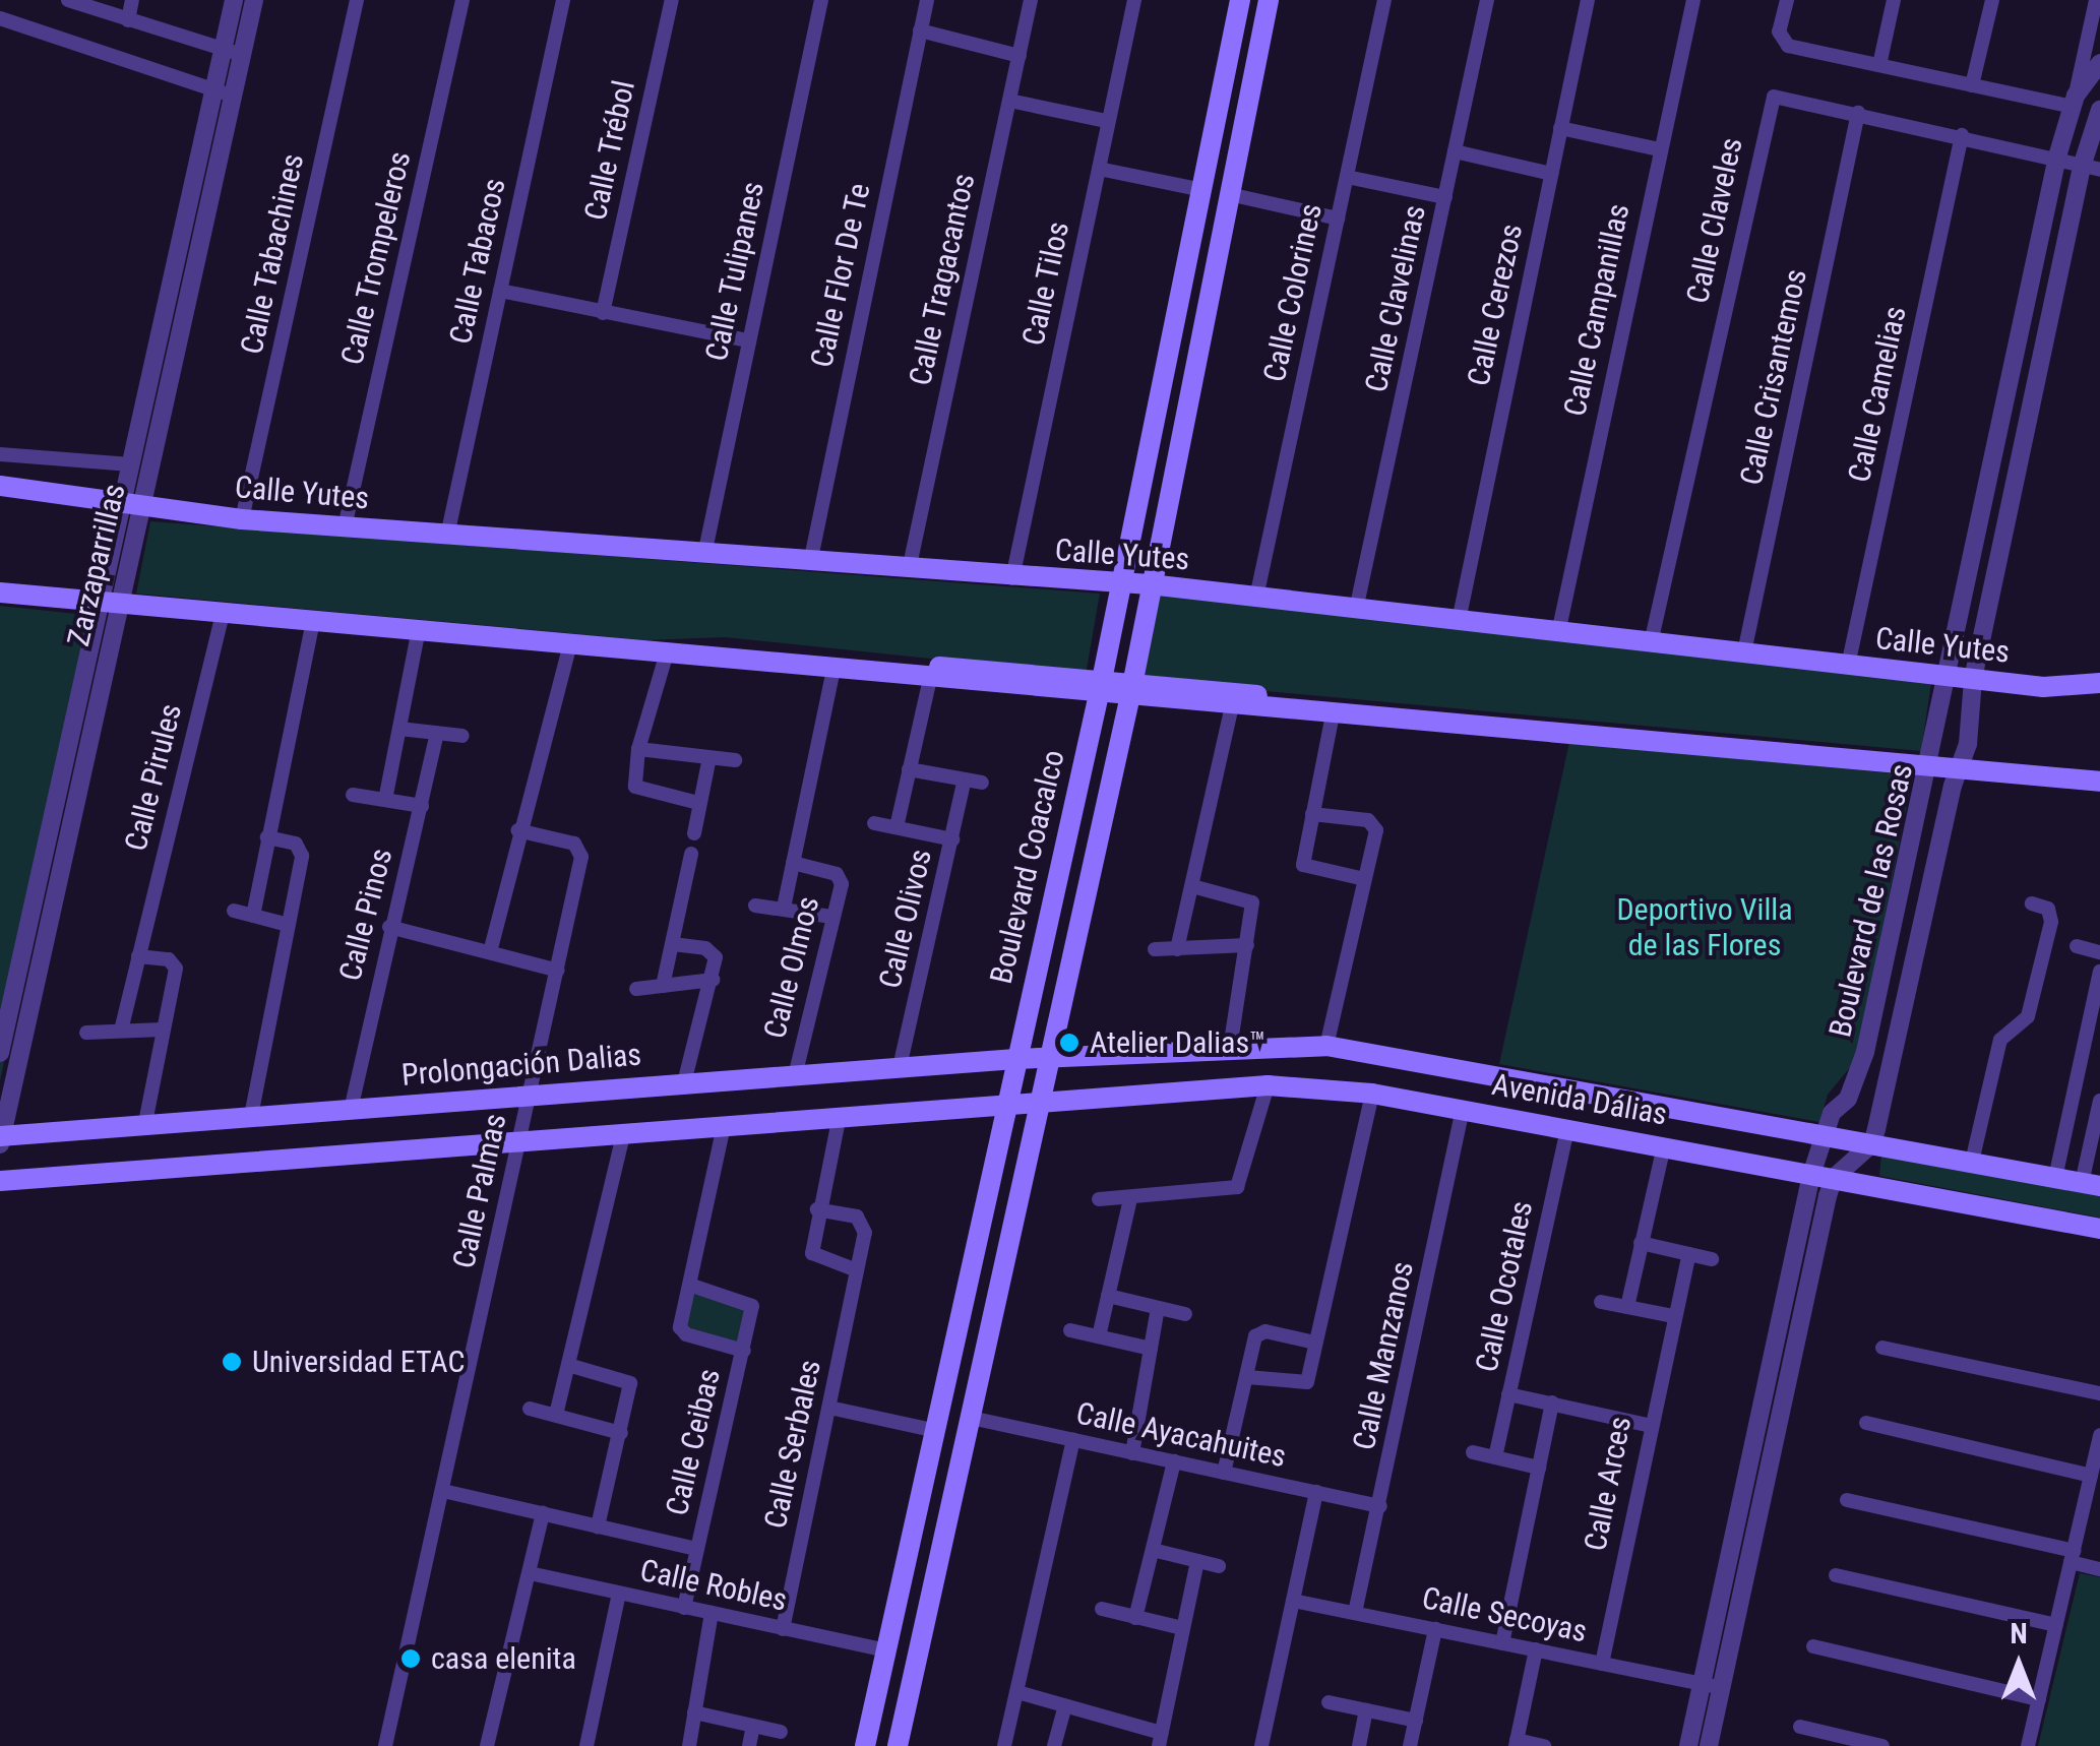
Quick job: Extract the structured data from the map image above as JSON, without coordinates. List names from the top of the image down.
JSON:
{
  "streets": {
    "main road": [
      "Calle Yutes",
      "Boulevard Coacalco",
      "Prolongación Dalias",
      "Avenida Dálias"
    ],
    "street": [
      "Calle Trébol",
      "Calle Claveles",
      "Calle Tabachines",
      "Calle Trompeleros",
      "Calle Tabacos",
      "Calle Tulipanes",
      "Calle Flor De Te",
      "Calle Tragacantos",
      "Calle Tilos",
      "Calle Colorines",
      "Calle Clavelinas",
      "Calle Cerezos",
      "Calle Campanillas",
      "Calle Crisantemos",
      "Calle Camelias",
      "Zarzaparrillas",
      "Calle Pirules",
      "Boulevard de las Rosas",
      "Calle Pinos",
      "Calle Olivos",
      "Calle Olmos",
      "Calle Palmas",
      "Calle Ocotales",
      "Calle Manzanos",
      "Calle Ayacahuites",
      "Calle Ceibas",
      "Calle Serbales",
      "Calle Arces",
      "Calle Robles",
      "Calle Secoyas"
    ]
  },
  "crossings": [
    ["Calle Claveles", "Calle Crisantemos"],
    ["Calle Claveles", "Calle Camelias"],
    ["Calle Claveles", "Calle Yutes"],
    ["Calle Claveles", "Boulevard de las Rosas"],
    ["Calle Tabachines", "Calle Yutes"],
    ["Calle Trompeleros", "Calle Yutes"],
    ["Calle Tabacos", "Calle Yutes"],
    ["Calle Tulipanes", "Calle Yutes"],
    ["Calle Flor De Te", "Calle Yutes"],
    ["Calle Tragacantos", "Calle Yutes"],
    ["Calle Tilos", "Calle Yutes"],
    ["Calle Colorines", "Calle Yutes"],
    ["Calle Clavelinas", "Calle Yutes"],
    ["Calle Cerezos", "Calle Yutes"],
    ["Calle Campanillas", "Calle Yutes"],
    ["Calle Crisantemos", "Calle Yutes"],
    ["Calle Camelias", "Calle Yutes"],
    ["Calle Yutes", "Zarzaparrillas"],
    ["Calle Yutes", "Boulevard Coacalco"],
    ["Calle Yutes", "Boulevard de las Rosas"],
    ["Zarzaparrillas", "Prolongación Dalias"],
    ["Boulevard Coacalco", "Prolongación Dalias"],
    ["Boulevard Coacalco", "Avenida Dálias"],
    ["Boulevard Coacalco", "Calle Ayacahuites"],
    ["Boulevard Coacalco", "Calle Robles"],
    ["Boulevard de las Rosas", "Avenida Dálias"],
    ["Boulevard de las Rosas", "Calle Secoyas"],
    ["Calle Pinos", "Prolongación Dalias"],
    ["Calle Olivos", "Prolongación Dalias"],
    ["Calle Olmos", "Prolongación Dalias"],
    ["Prolongación Dalias", "Avenida Dálias"],
    ["Prolongación Dalias", "Calle Palmas"],
    ["Avenida Dálias", "Calle Ocotales"],
    ["Avenida Dálias", "Calle Manzanos"],
    ["Calle Manzanos", "Calle Ayacahuites"],
    ["Calle Manzanos", "Calle Secoyas"],
    ["Calle Ceibas", "Calle Robles"],
    ["Calle Serbales", "Calle Robles"],
    ["Calle Arces", "Calle Secoyas"]
  ],
  "parks": ["Deportivo Villa de las Flores"],
  "places": ["Atelier Dalias™", "Universidad ETAC", "casa elenita"],
  "north": "top"
}
